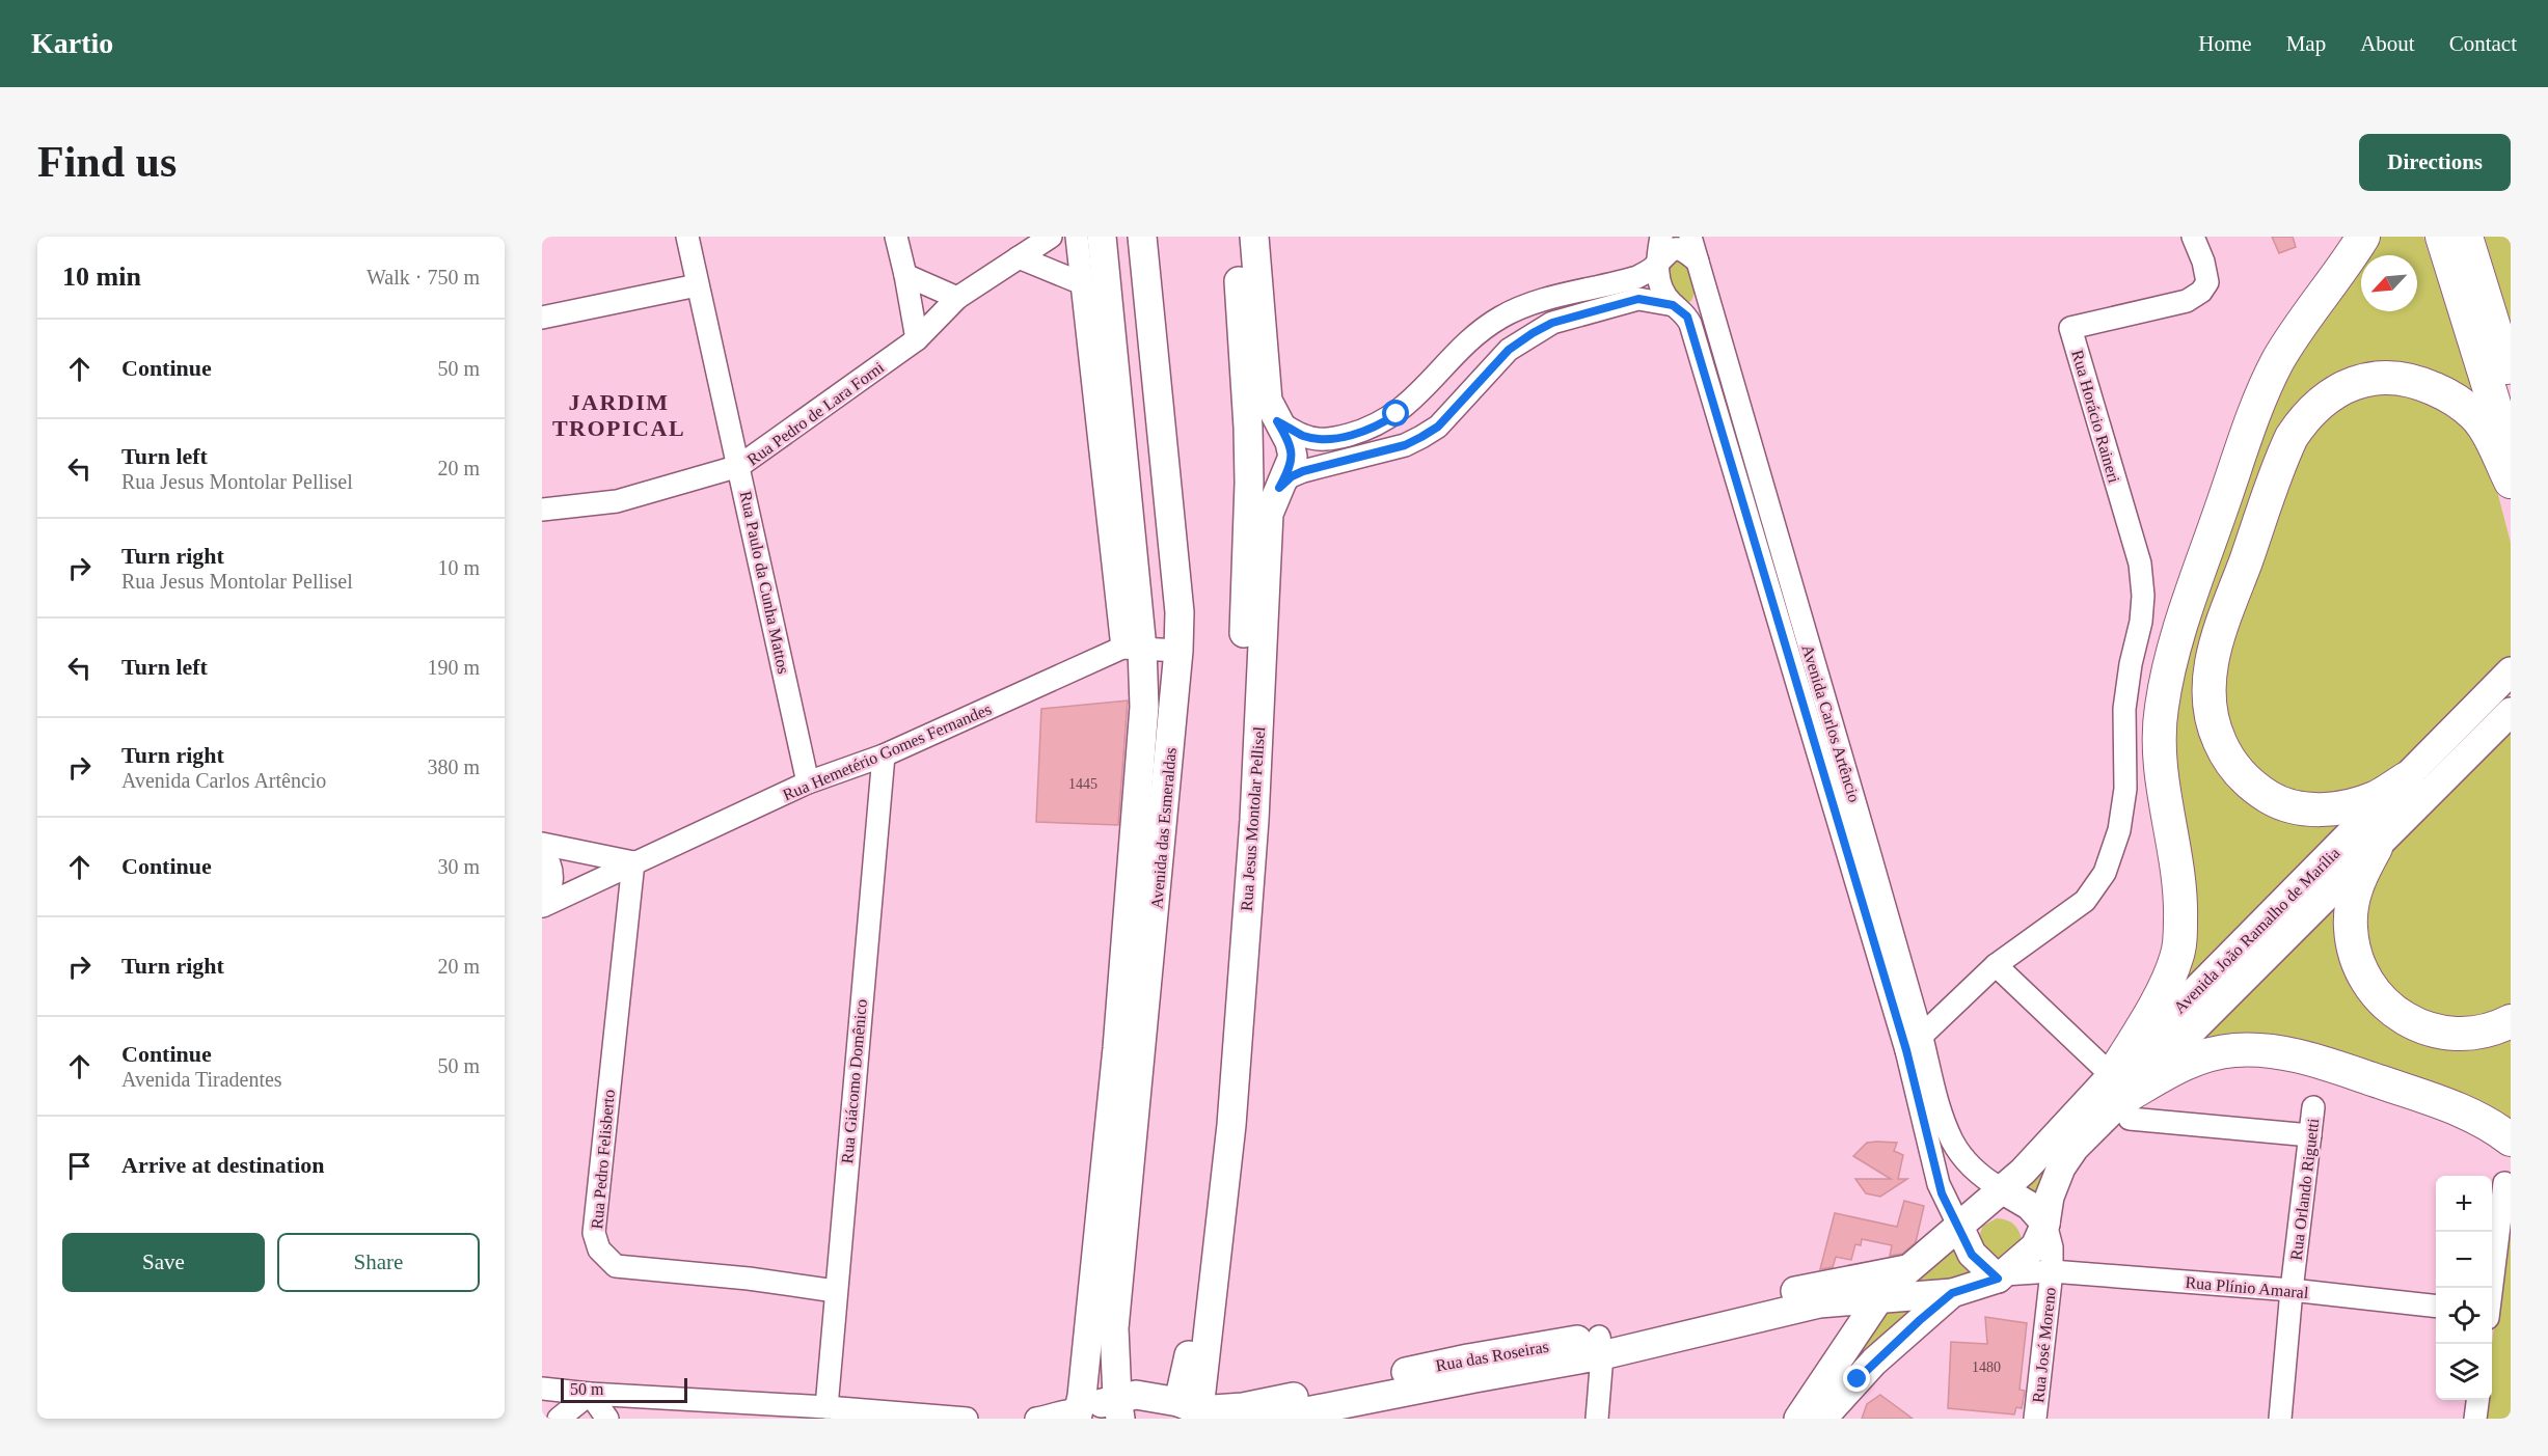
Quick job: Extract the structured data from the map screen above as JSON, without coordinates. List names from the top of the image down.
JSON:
{
  "streets": {
    "main road": [
      "Rua Jesus Montolar Pellisel",
      "Avenida das Esmeraldas",
      "Avenida João Ramalho de Marília",
      "Rua das Roseiras"
    ],
    "street": [
      "Rua Pedro de Lara Forni",
      "Rua Horácio Raineri",
      "Rua Paulo da Cunha Mattos",
      "Avenida Carlos Artêncio",
      "Rua Hemetério Gomes Fernandes",
      "Rua Giácomo Domênico",
      "Rua Pedro Felisberto",
      "Rua Orlando Riguetti",
      "Rua Plínio Amaral",
      "Rua José Moreno"
    ]
  },
  "crossings": [
    ["Rua Pedro de Lara Forni", "Rua Paulo da Cunha Mattos"],
    ["Rua Paulo da Cunha Mattos", "Rua Hemetério Gomes Fernandes"],
    ["Avenida Carlos Artêncio", "Avenida João Ramalho de Marília"],
    ["Avenida Carlos Artêncio", "Rua Plínio Amaral"],
    ["Avenida Carlos Artêncio", "Rua José Moreno"],
    ["Rua Hemetério Gomes Fernandes", "Avenida das Esmeraldas"],
    ["Rua Hemetério Gomes Fernandes", "Rua Giácomo Domênico"],
    ["Rua Hemetério Gomes Fernandes", "Rua Pedro Felisberto"],
    ["Rua Jesus Montolar Pellisel", "Rua das Roseiras"],
    ["Avenida das Esmeraldas", "Rua das Roseiras"],
    ["Avenida João Ramalho de Marília", "Rua Plínio Amaral"],
    ["Avenida João Ramalho de Marília", "Rua José Moreno"],
    ["Rua Giácomo Domênico", "Rua Pedro Felisberto"],
    ["Rua Orlando Riguetti", "Rua Plínio Amaral"],
    ["Rua Plínio Amaral", "Rua José Moreno"]
  ],
  "districts": ["JARDIM TROPICAL"],
  "house_numbers": ["1445", "1480"],
  "scale_bar": "50 m",
  "north": "bottom left",
  "page": {
    "header": "Kartio",
    "nav": [
      "Home",
      "Map",
      "About",
      "Contact"
    ],
    "buttons": [
      "Directions",
      ["Save", "Share"]
    ],
    "title": "Find us",
    "heading": ["10 min", "Walk · 750 m"],
    "list": [
      ["Continue", "50 m"],
      ["Turn left", "Rua Jesus Montolar Pellisel", "20 m"],
      ["Turn right", "Rua Jesus Montolar Pellisel", "10 m"],
      ["Turn left", "190 m"],
      ["Turn right", "Avenida Carlos Artêncio", "380 m"],
      ["Continue", "30 m"],
      ["Turn right", "20 m"],
      ["Continue", "Avenida Tiradentes", "50 m"],
      "Arrive at destination"
    ],
    "map_buttons": ["+", "−"],
    "scale": "50 m"
  }
}
